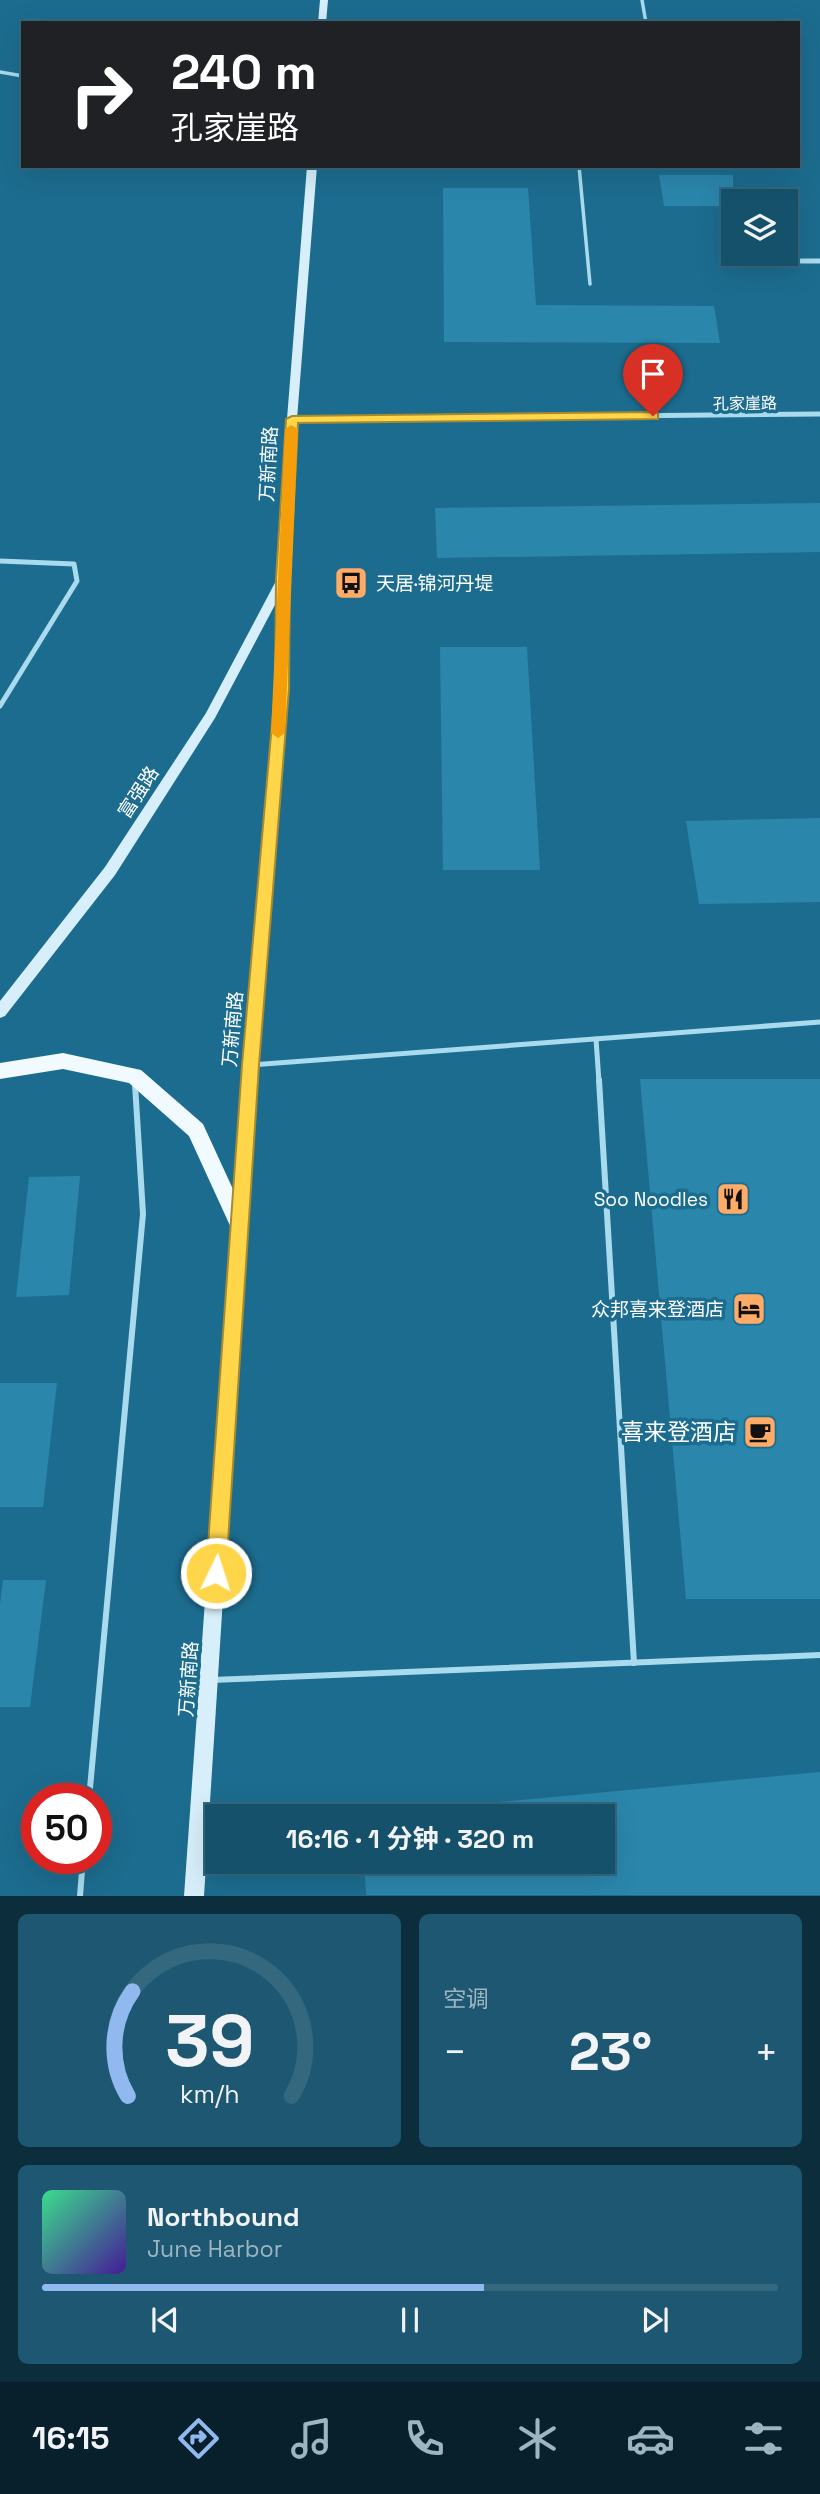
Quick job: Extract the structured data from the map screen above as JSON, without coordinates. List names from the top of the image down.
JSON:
{
  "streets": {
    "main road": ["万新南路", "富强路"],
    "street": ["孔家崖路"]
  },
  "crossings": [
    ["孔家崖路", "万新南路"],
    ["万新南路", "富强路"]
  ],
  "places": {
    "bus stop": ["天居·锦河丹堤"],
    "restaurant": ["Soo Noodles"],
    "hotel": ["众邦喜来登酒店"],
    "cafe": ["喜来登酒店"]
  },
  "page": {
    "turn": ["240 m", "孔家崖路"],
    "limit": "50",
    "trip": "16:16 · 1 分钟 · 320 m",
    "tile": "空调",
    "heat": ["−", "23°", "+"],
    "song": ["Northbound", "June Harbor"],
    "tabs": "16:15",
    "gauge": ["39", "km/h"]
  }
}
